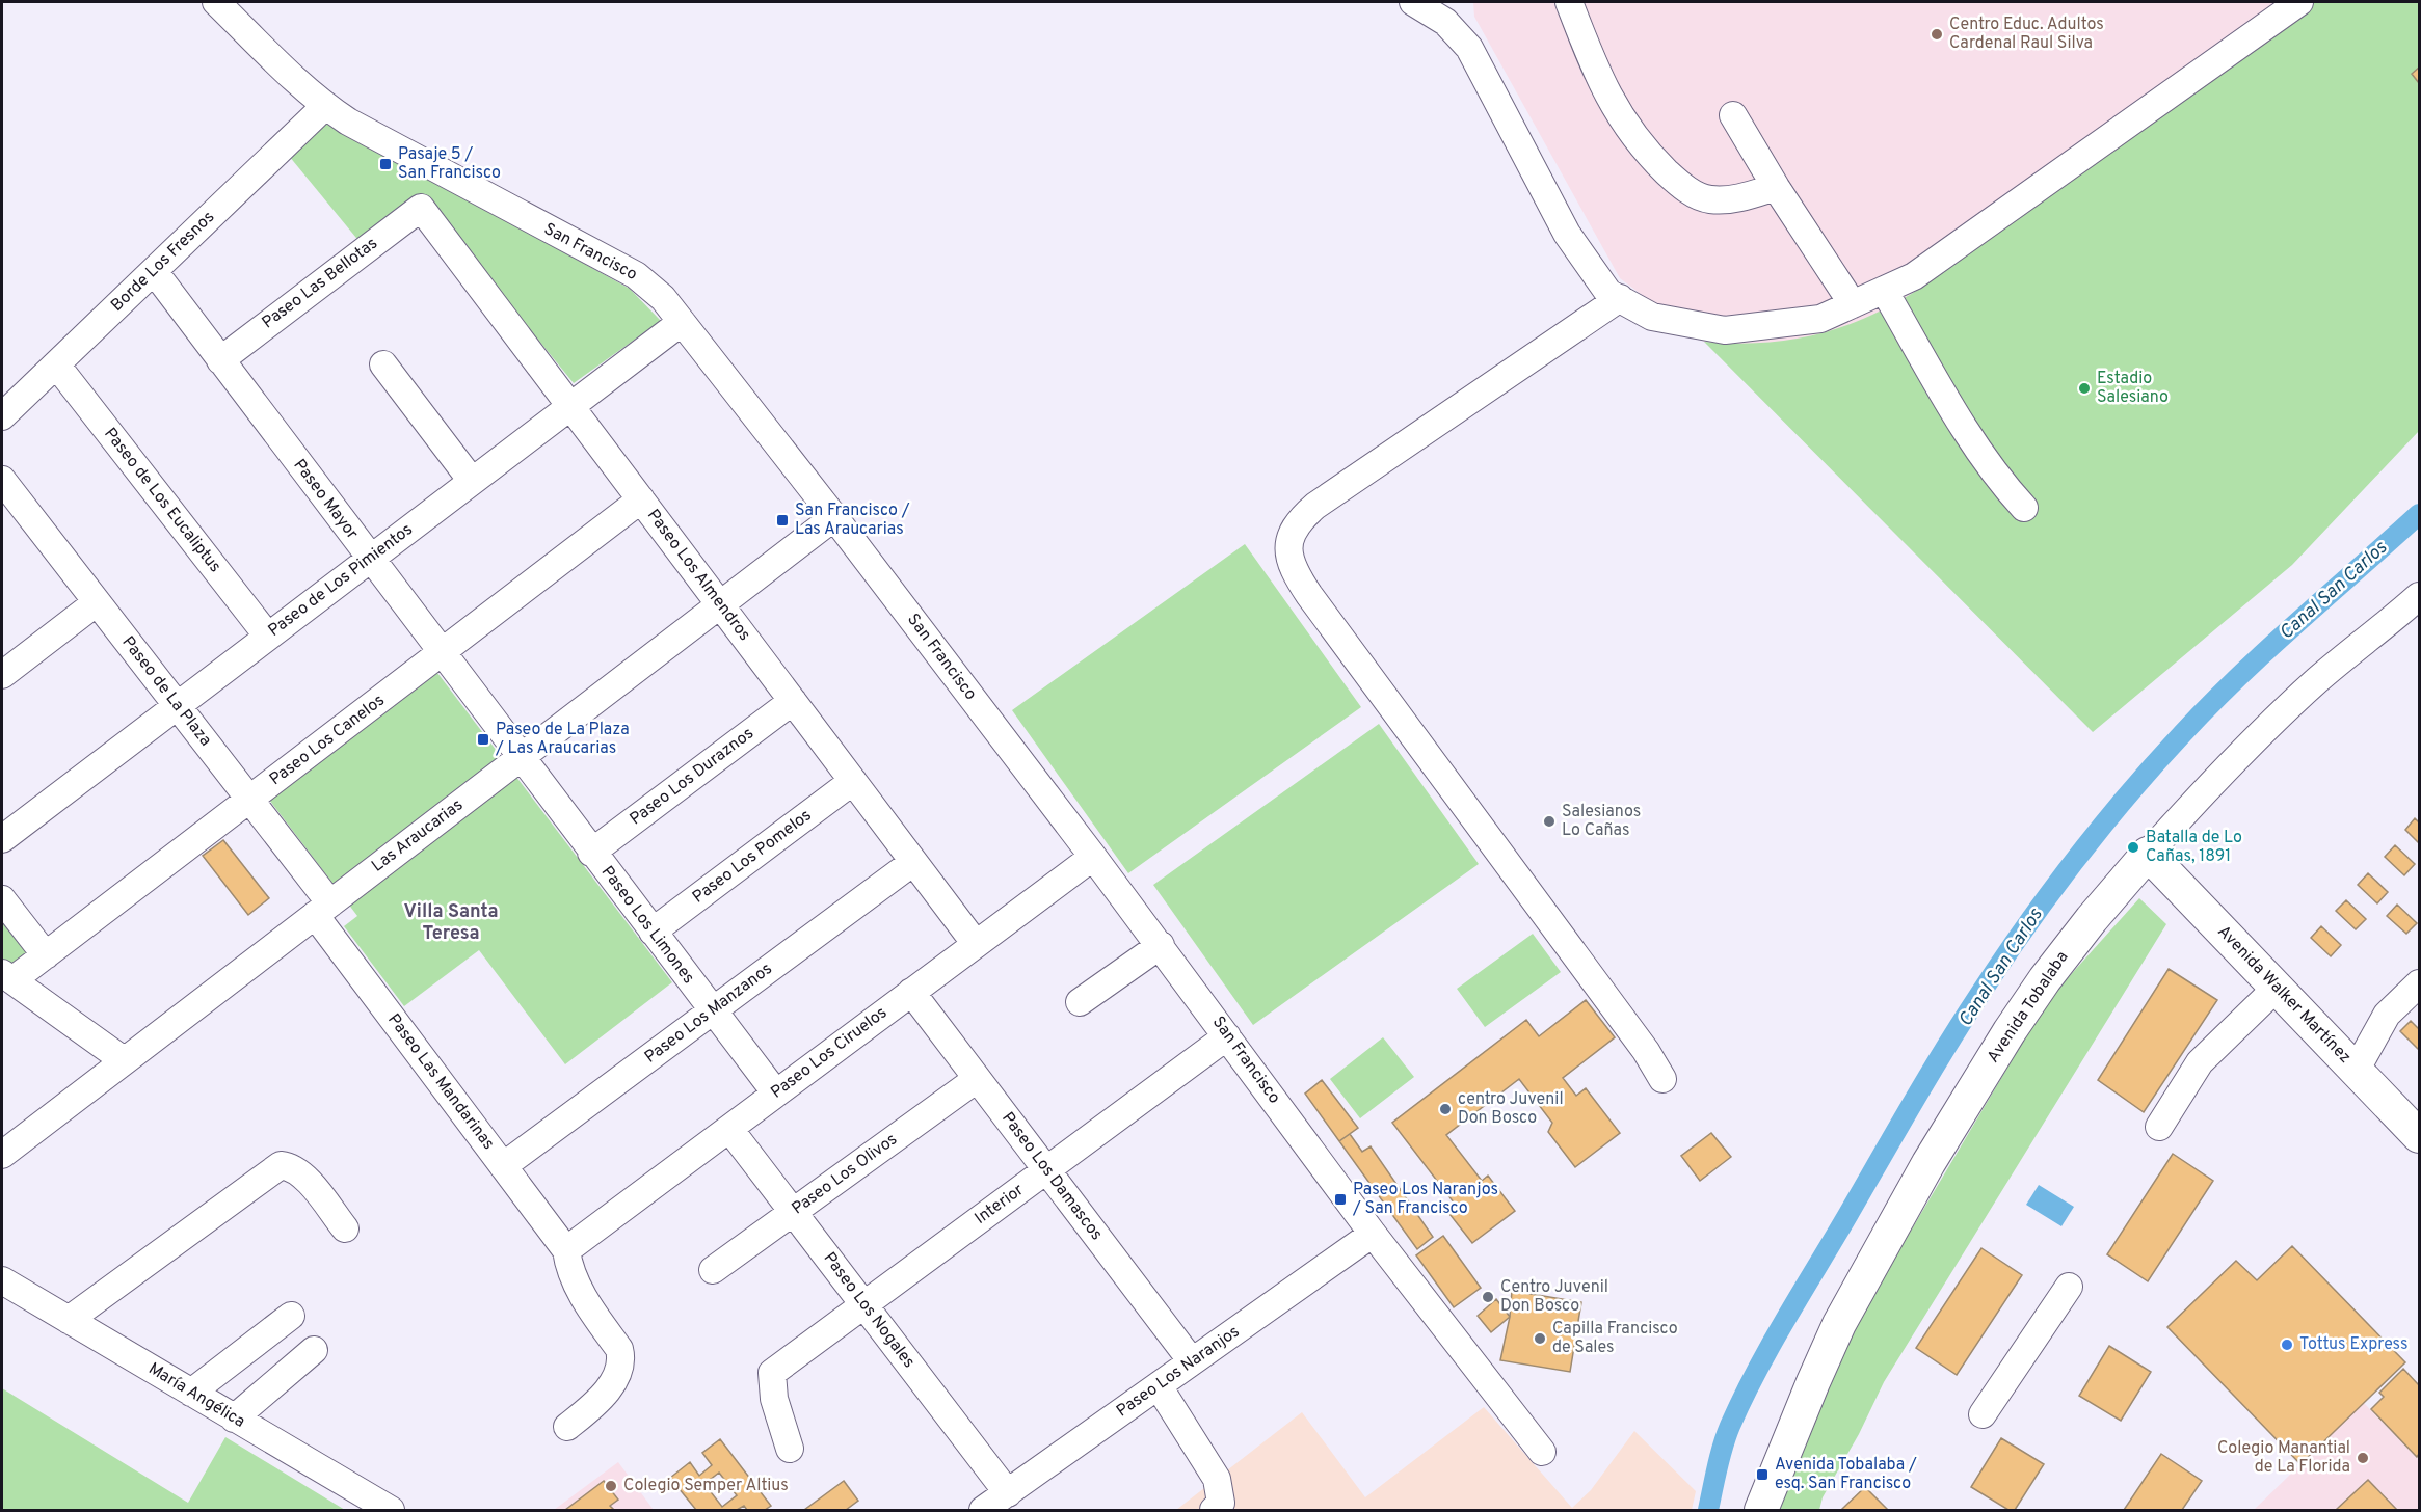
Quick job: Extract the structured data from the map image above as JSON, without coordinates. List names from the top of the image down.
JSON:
{
  "streets": {
    "main road": ["Avenida Walker Martínez", "Avenida Tobalaba"],
    "street": [
      "San Francisco",
      "Borde Los Fresnos",
      "Paseo Las Bellotas",
      "Paseo Mayor",
      "Paseo de Los Eucaliptus",
      "Paseo Los Almendros",
      "Paseo de Los Pimientos",
      "Paseo de La Plaza",
      "Paseo Los Canelos",
      "Paseo Los Duraznos",
      "Las Araucarias",
      "Paseo Los Pomelos",
      "Paseo Los Limones",
      "Paseo Los Manzanos",
      "Paseo Los Ciruelos",
      "Paseo Las Mandarinas",
      "Paseo Los Olivos",
      "Paseo Los Damascos",
      "Interior",
      "Paseo Los Nogales",
      "Paseo Los Naranjos",
      "María Angélica"
    ]
  },
  "crossings": [
    ["San Francisco", "Borde Los Fresnos"],
    ["San Francisco", "Paseo de Los Pimientos"],
    ["San Francisco", "Las Araucarias"],
    ["San Francisco", "Paseo Los Ciruelos"],
    ["San Francisco", "Interior"],
    ["San Francisco", "Paseo Los Naranjos"],
    ["Borde Los Fresnos", "Paseo Mayor"],
    ["Borde Los Fresnos", "Paseo de Los Eucaliptus"],
    ["Paseo Las Bellotas", "Paseo Mayor"],
    ["Paseo Las Bellotas", "Paseo Los Almendros"],
    ["Paseo Mayor", "Paseo de Los Pimientos"],
    ["Paseo Mayor", "Paseo Los Canelos"],
    ["Paseo Mayor", "Las Araucarias"],
    ["Paseo Mayor", "Paseo Los Limones"],
    ["Paseo de Los Eucaliptus", "Paseo de Los Pimientos"],
    ["Paseo Los Almendros", "Paseo de Los Pimientos"],
    ["Paseo Los Almendros", "Paseo Los Canelos"],
    ["Paseo Los Almendros", "Paseo Los Duraznos"],
    ["Paseo Los Almendros", "Las Araucarias"],
    ["Paseo Los Almendros", "Paseo Los Pomelos"],
    ["Paseo Los Almendros", "Paseo Los Manzanos"],
    ["Paseo Los Almendros", "Paseo Los Ciruelos"],
    ["Paseo de Los Pimientos", "Paseo de La Plaza"],
    ["Paseo de La Plaza", "Paseo Los Canelos"],
    ["Paseo de La Plaza", "Las Araucarias"],
    ["Paseo de La Plaza", "Paseo Las Mandarinas"],
    ["Paseo Los Duraznos", "Paseo Los Limones"],
    ["Las Araucarias", "Paseo Los Limones"],
    ["Las Araucarias", "Paseo Las Mandarinas"],
    ["Paseo Los Pomelos", "Paseo Los Limones"],
    ["Paseo Los Limones", "Paseo Los Manzanos"],
    ["Paseo Los Limones", "Paseo Los Ciruelos"],
    ["Avenida Walker Martínez", "Avenida Tobalaba"],
    ["Paseo Los Manzanos", "Paseo Las Mandarinas"],
    ["Paseo Los Ciruelos", "Paseo Las Mandarinas"],
    ["Paseo Los Ciruelos", "Paseo Los Damascos"],
    ["Paseo Los Ciruelos", "Paseo Los Nogales"],
    ["Paseo Los Olivos", "Paseo Los Damascos"],
    ["Paseo Los Olivos", "Paseo Los Nogales"],
    ["Paseo Los Damascos", "Interior"],
    ["Paseo Los Damascos", "Paseo Los Naranjos"],
    ["Interior", "Paseo Los Nogales"],
    ["Paseo Los Nogales", "Paseo Los Naranjos"]
  ],
  "districts": ["Villa Santa Teresa"],
  "water": ["Canal San Carlos"],
  "places": {
    "other": [
      "Centro Educ. Adultos Cardenal Raul Silva",
      "Estadio Salesiano",
      "Salesianos Lo Cañas",
      "Batalla de Lo Cañas, 1891",
      "centro Juvenil Don Bosco",
      "Centro Juvenil Don Bosco",
      "Capilla Francisco de Sales",
      "Tottus Express",
      "Colegio Manantial de La Florida",
      "Colegio Semper Altius"
    ],
    "transit": [
      "Pasaje 5 / San Francisco",
      "San Francisco / Las Araucarias",
      "Paseo de La Plaza / Las Araucarias",
      "Paseo Los Naranjos / San Francisco",
      "Avenida Tobalaba / esq. San Francisco"
    ]
  }
}
